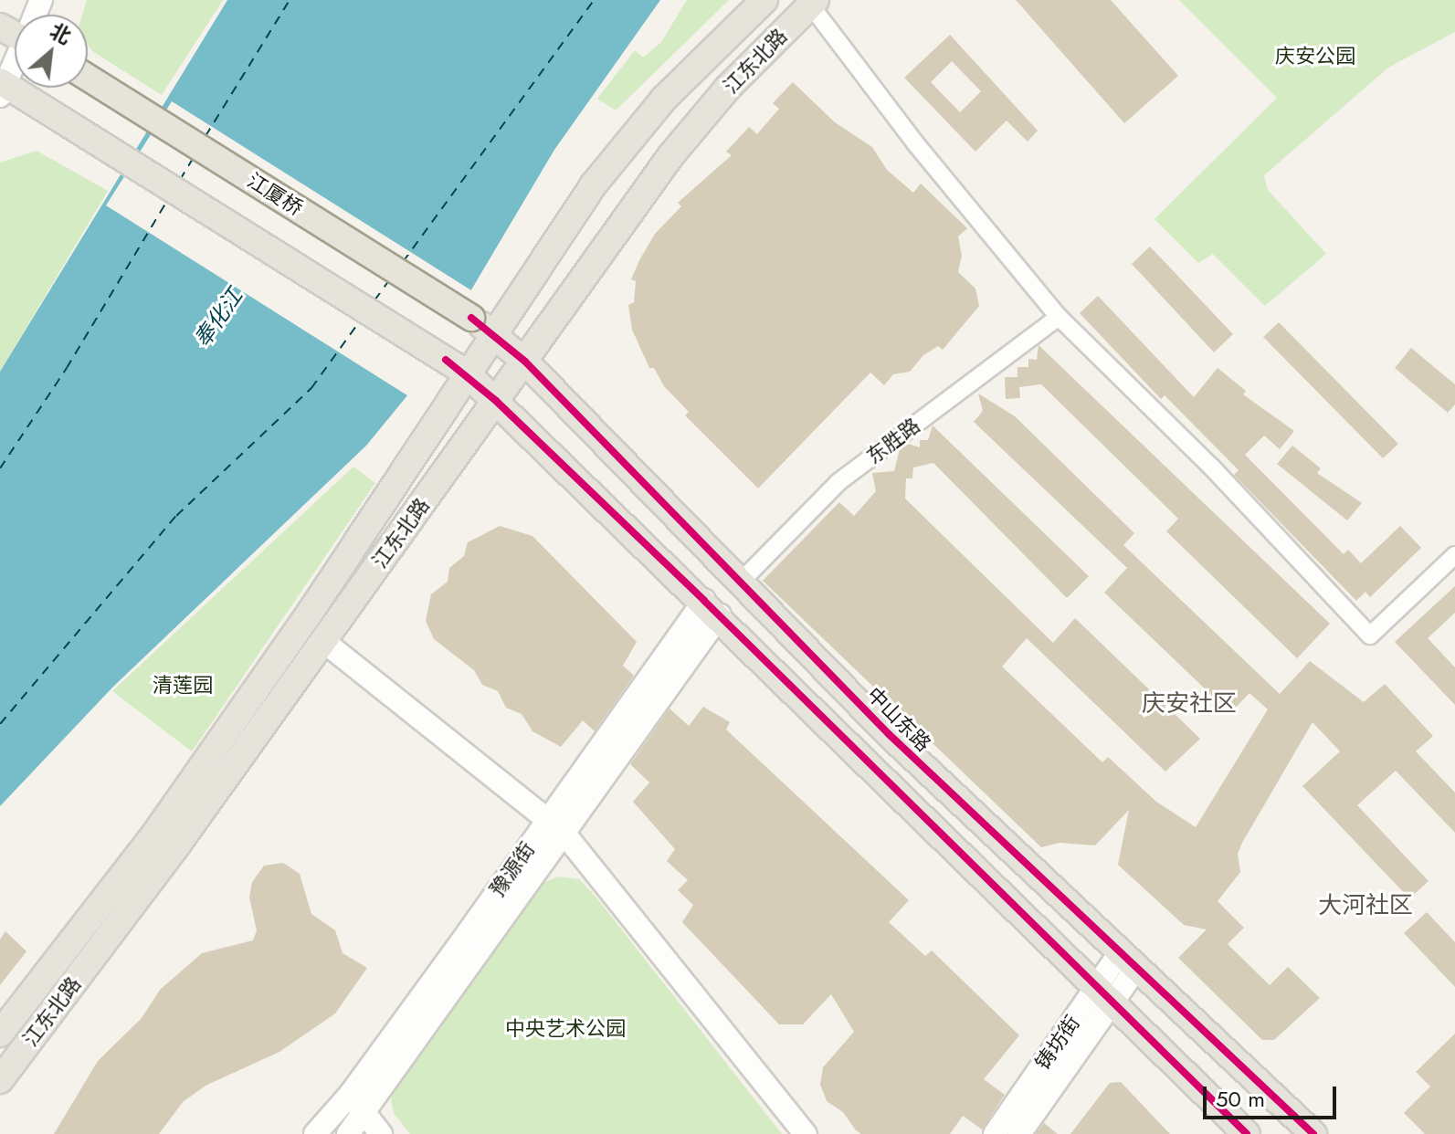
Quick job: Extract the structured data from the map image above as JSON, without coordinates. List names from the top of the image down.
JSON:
{
  "streets": {
    "main road": ["江东北路", "江厦桥", "中山东路"],
    "street": ["东胜路", "豫源街", "铸坊街"]
  },
  "crossings": [
    ["江东北路", "中山东路"],
    ["江厦桥", "中山东路"],
    ["东胜路", "中山东路"],
    ["中山东路", "铸坊街"]
  ],
  "districts": ["庆安社区", "大河社区"],
  "water": ["奉化江"],
  "parks": ["庆安公园", "清莲园", "中央艺术公园"],
  "scale_bar": "50 m",
  "north": "top right"
}
